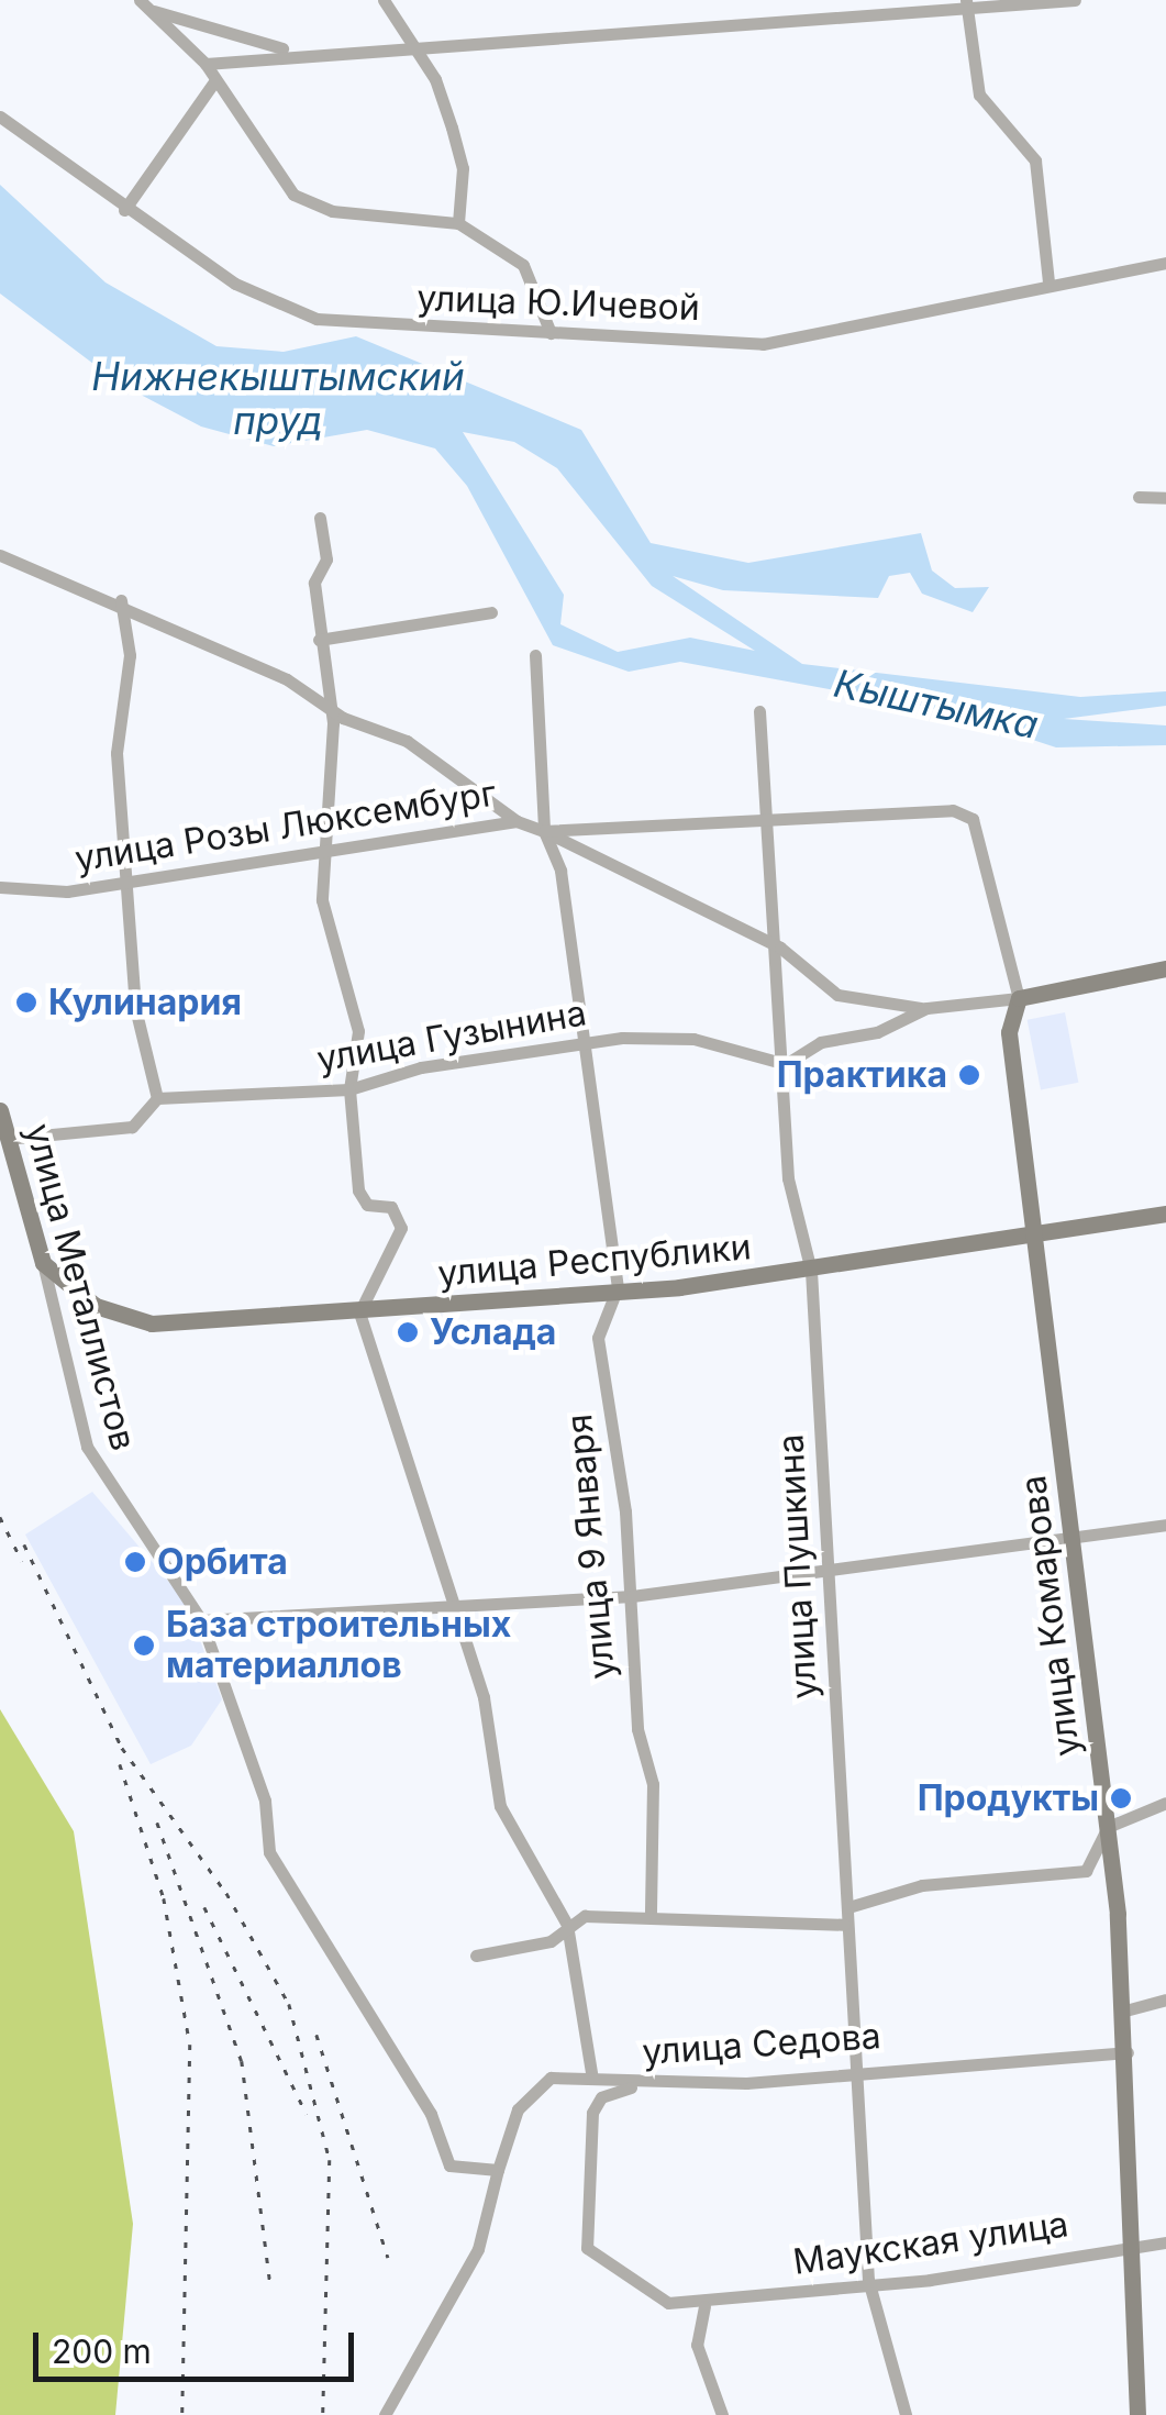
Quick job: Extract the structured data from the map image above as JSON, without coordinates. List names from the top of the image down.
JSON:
{
  "streets": {
    "street": [
      "улица Ю.Ичевой",
      "улица Розы Люксембург",
      "улица Гузынина",
      "улица Республики",
      "улица Металлистов",
      "улица 9 Января",
      "улица Пушкина",
      "улица Комарова",
      "улица Седова",
      "Маукская улица"
    ]
  },
  "crossings": [
    ["улица Розы Люксембург", "улица 9 Января"],
    ["улица Розы Люксембург", "улица Пушкина"],
    ["улица Розы Люксембург", "улица Комарова"],
    ["улица Гузынина", "улица 9 Января"],
    ["улица Гузынина", "улица Пушкина"],
    ["улица Республики", "улица Металлистов"],
    ["улица Республики", "улица 9 Января"],
    ["улица Республики", "улица Пушкина"],
    ["улица Республики", "улица Комарова"],
    ["улица Металлистов", "улица Седова"],
    ["улица Пушкина", "улица Седова"],
    ["улица Пушкина", "Маукская улица"],
    ["улица Комарова", "улица Седова"],
    ["улица Комарова", "Маукская улица"]
  ],
  "water": ["Нижнекыштымский пруд", "Кыштымка"],
  "places": [
    "Кулинария",
    "Практика",
    "Услада",
    "Орбита",
    "База cтроительных материаллов",
    "Продукты"
  ],
  "scale_bar": "200 m"
}
